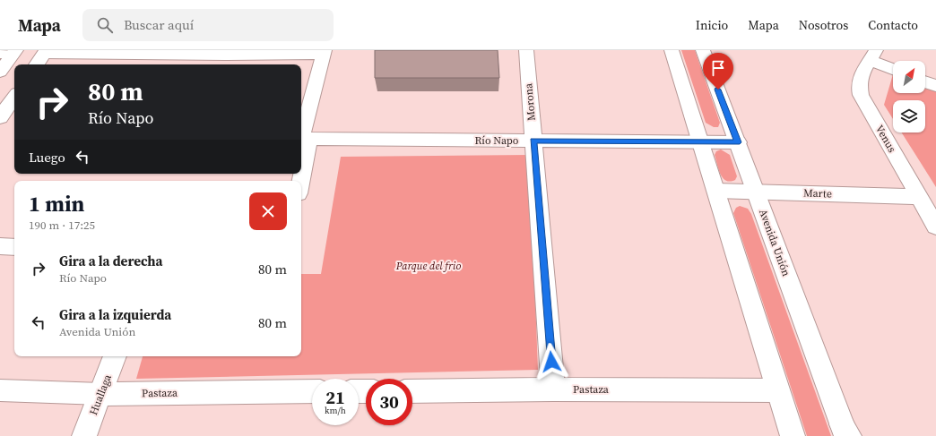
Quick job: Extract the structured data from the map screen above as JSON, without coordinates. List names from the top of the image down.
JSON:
{
  "streets": {
    "street": [
      "Morona",
      "Venus",
      "Río Napo",
      "Marte",
      "Avenida Unión",
      "Pastaza",
      "Huallaga"
    ]
  },
  "crossings": [
    ["Morona", "Río Napo"],
    ["Morona", "Pastaza"],
    ["Venus", "Marte"],
    ["Río Napo", "Avenida Unión"],
    ["Marte", "Avenida Unión"],
    ["Pastaza", "Huallaga"]
  ],
  "parks": ["Parque del frio"],
  "north": "top right",
  "page": {
    "header": "Mapa",
    "search": "Buscar aquí",
    "nav": [
      "Inicio",
      "Mapa",
      "Nosotros",
      "Contacto"
    ],
    "turn": ["80 m", "Río Napo"],
    "then": "Luego",
    "heading": ["1 min", "190 m · 17:25"],
    "list": [
      {
        "name": "Gira a la derecha",
        "note": "Río Napo",
        "value": "80 m"
      },
      {
        "name": "Gira a la izquierda",
        "note": "Avenida Unión",
        "value": "80 m"
      }
    ],
    "speed": "21 km/h",
    "limit": "30"
  }
}
